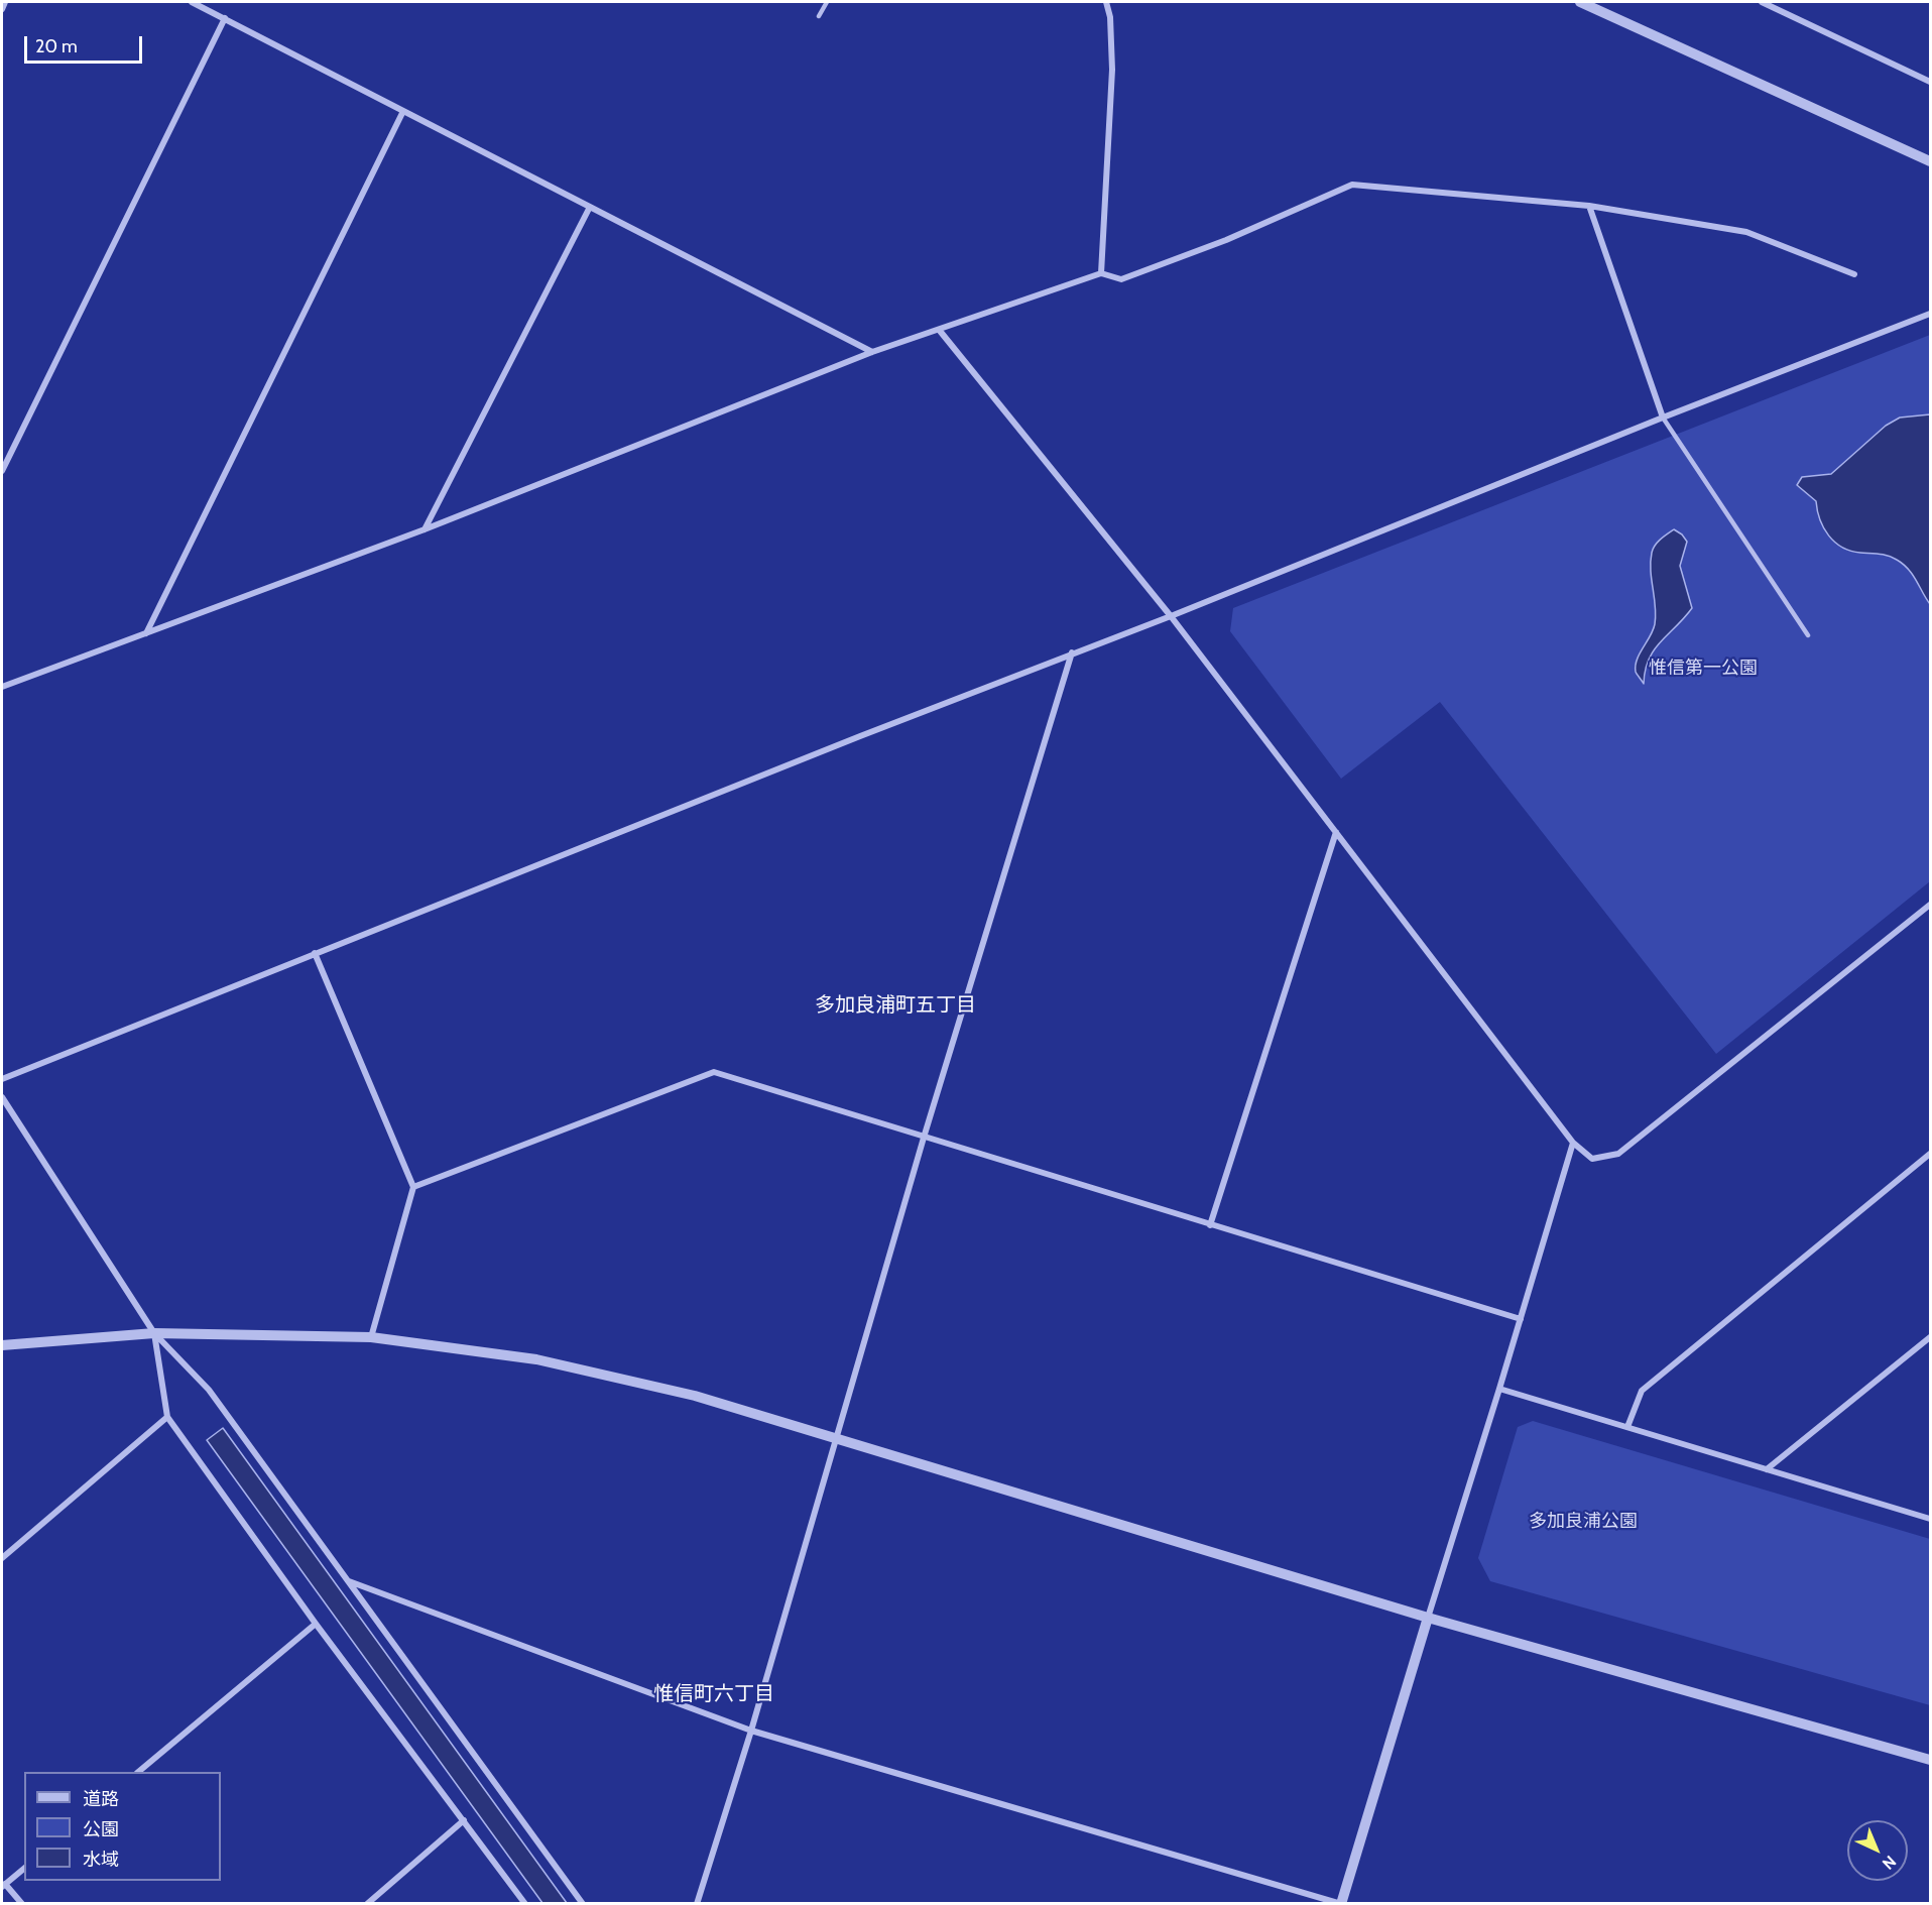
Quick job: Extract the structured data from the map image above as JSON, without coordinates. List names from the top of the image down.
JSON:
{
  "districts": ["多加良浦町五丁目", "惟信町六丁目"],
  "parks": ["惟信第一公園", "多加良浦公園"],
  "legend": ["道路", "公園", "水域"],
  "scale_bar": "20 m",
  "north": "bottom right"
}
